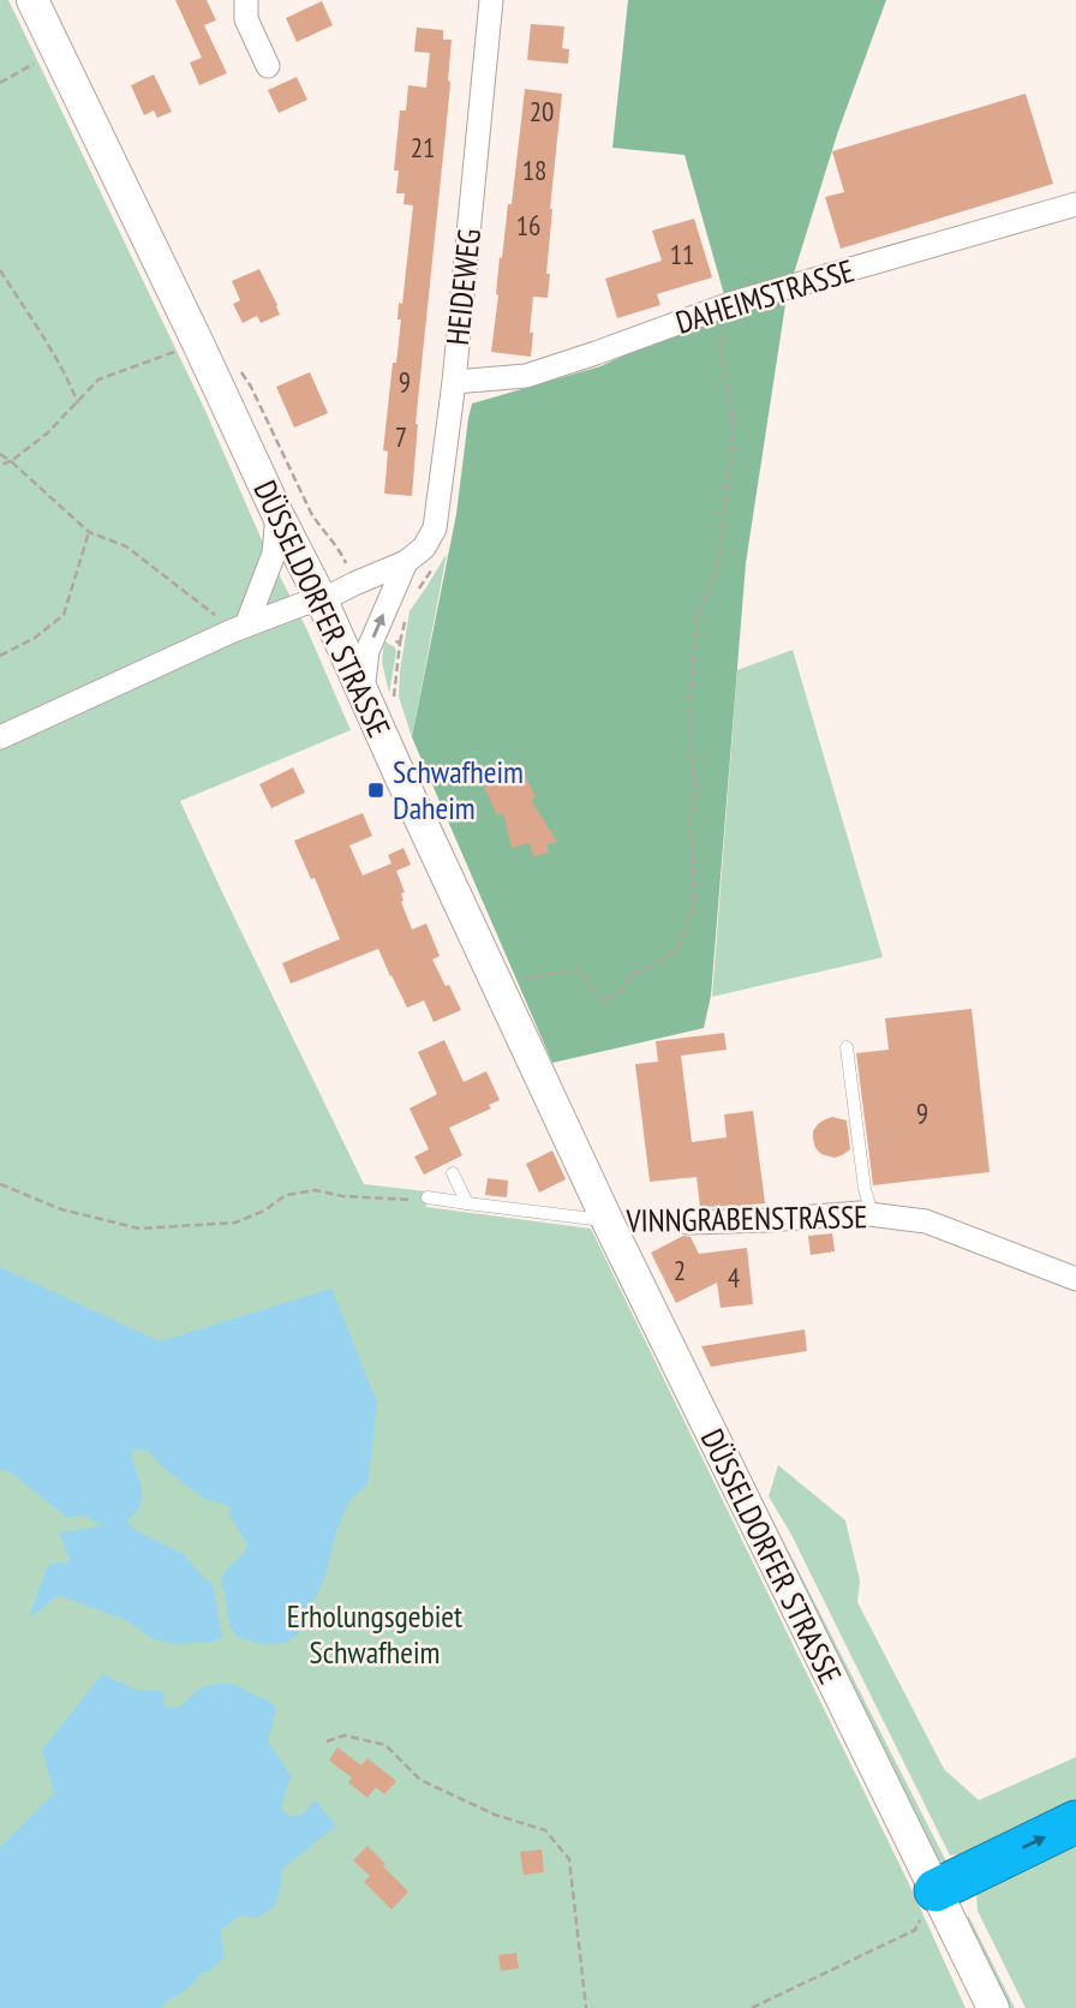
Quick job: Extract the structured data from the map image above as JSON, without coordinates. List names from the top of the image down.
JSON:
{
  "streets": {
    "main road": ["DÜSSELDORFER STRASSE"],
    "street": ["HEIDEWEG", "DAHEIMSTRASSE", "VINNGRABENSTRASSE"]
  },
  "crossings": [
    ["HEIDEWEG", "DAHEIMSTRASSE"],
    ["HEIDEWEG", "DÜSSELDORFER STRASSE"],
    ["DÜSSELDORFER STRASSE", "VINNGRABENSTRASSE"]
  ],
  "parks": ["Erholungsgebiet Schwafheim"],
  "places": {
    "transit": ["Schwafheim Daheim"]
  },
  "house_numbers": [
    "20",
    "21",
    "18",
    "16",
    "11",
    "9",
    "7",
    "9",
    "2",
    "4"
  ]
}
